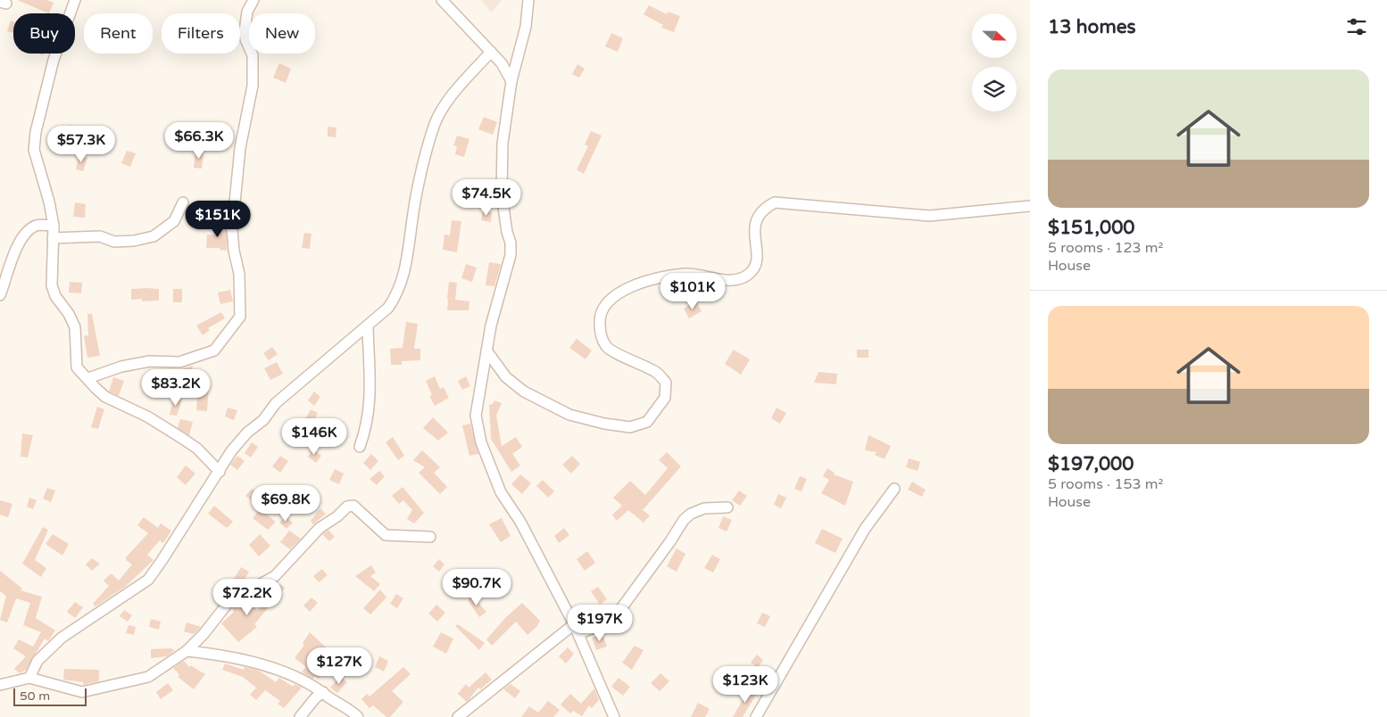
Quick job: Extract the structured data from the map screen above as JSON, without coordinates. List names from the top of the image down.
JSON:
{
  "scale_bar": "50 m",
  "north": "right",
  "page": {
    "heading": "13 homes",
    "chip": [
      "Buy",
      "Rent",
      "Filters",
      "New"
    ],
    "list": [
      {
        "name": "$151,000",
        "note": "5 rooms · 123 m² · House"
      },
      {
        "name": "$197,000",
        "note": "5 rooms · 153 m² · House"
      }
    ],
    "price": [
      "$66.3K",
      "$57.3K",
      "$74.5K",
      "$151K",
      "$101K",
      "$83.2K",
      "$146K",
      "$69.8K",
      "$90.7K",
      "$72.2K",
      "$197K",
      "$127K",
      "$123K"
    ],
    "scale": "50 m"
  }
}
